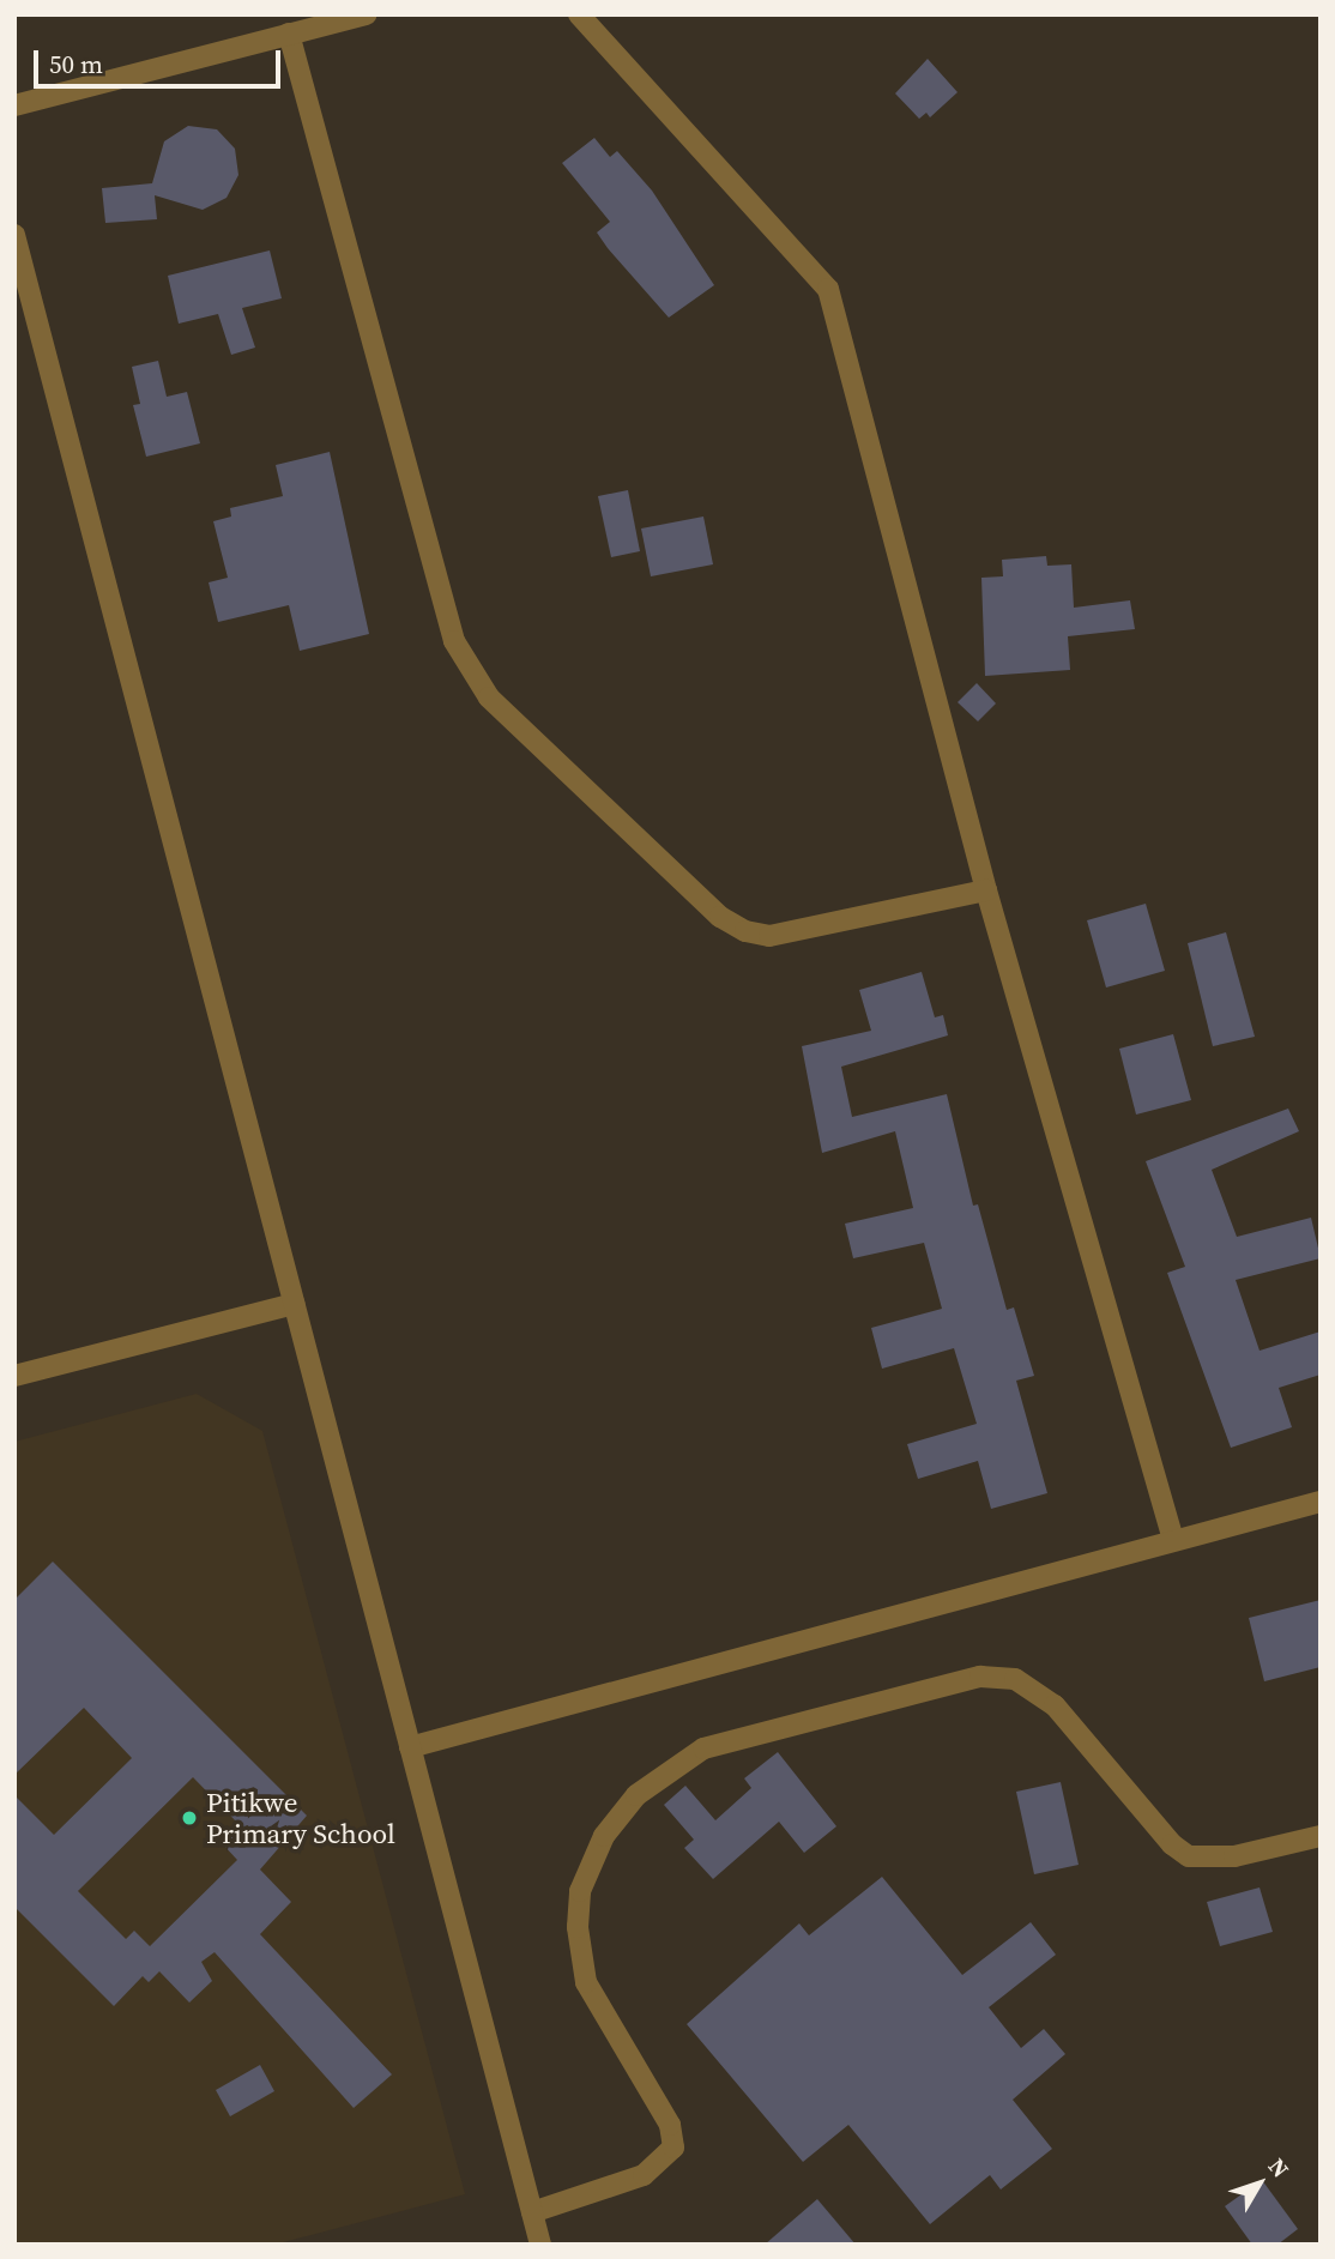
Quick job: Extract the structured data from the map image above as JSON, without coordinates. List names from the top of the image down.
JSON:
{
  "places": ["Pitikwe Primary School"],
  "scale_bar": "50 m",
  "north": "top right"
}
